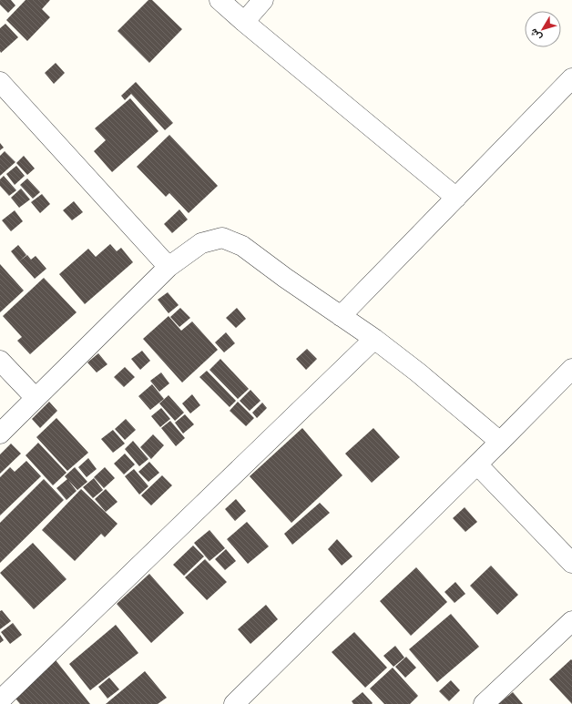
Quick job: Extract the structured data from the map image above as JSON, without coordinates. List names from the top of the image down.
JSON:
{
  "north": "bottom left"
}
